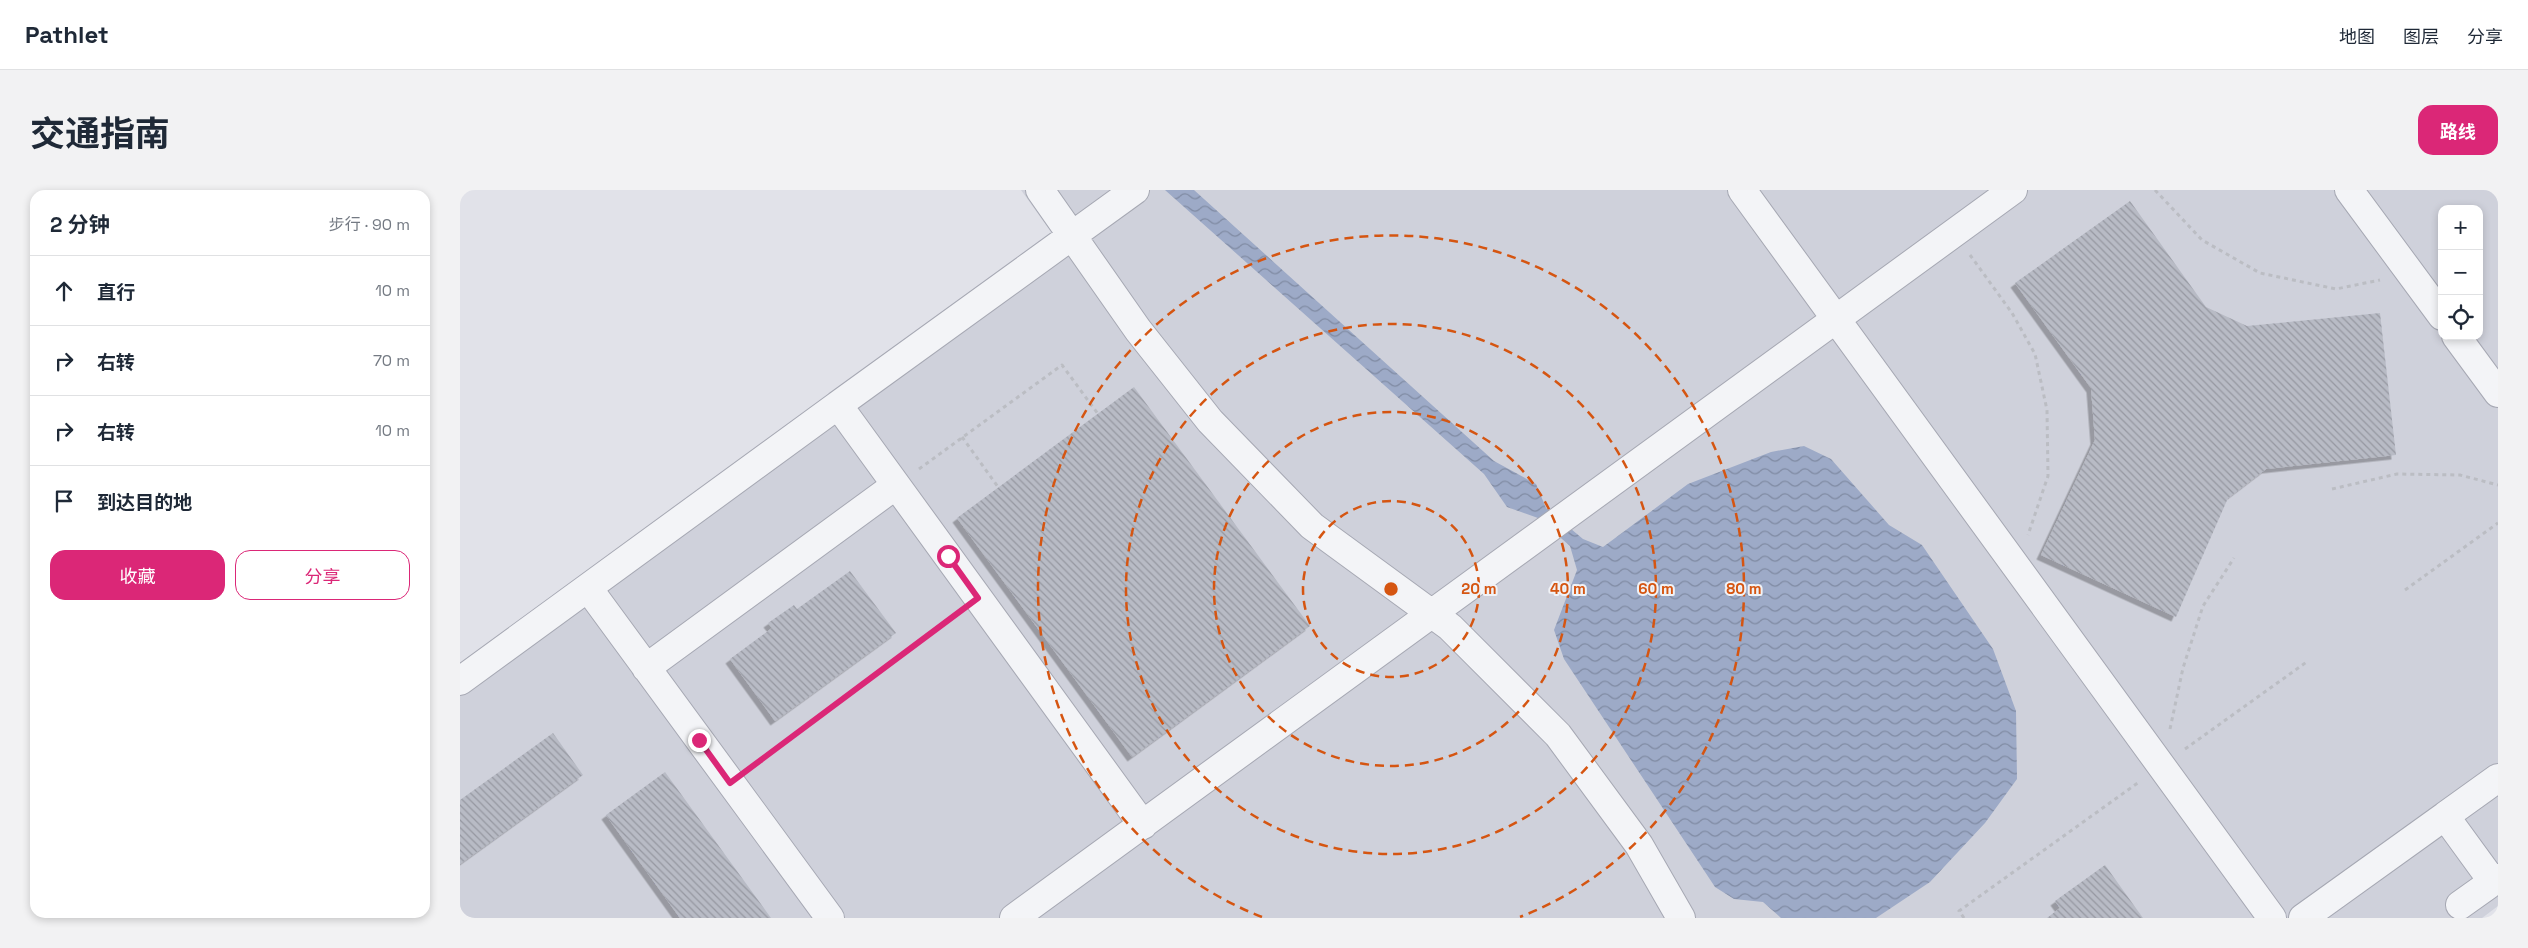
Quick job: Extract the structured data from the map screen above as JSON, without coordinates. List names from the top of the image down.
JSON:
{
  "page": {
    "header": "Pathlet",
    "nav": ["地图", "图层", "分享"],
    "title": "交通指南",
    "buttons": [
      "路线",
      ["收藏", "分享"]
    ],
    "heading": ["2 分钟", "步行 · 90 m"],
    "map_buttons": ["+", "−"],
    "list": [
      ["直行", "10 m"],
      ["右转", "70 m"],
      ["右转", "10 m"],
      "到达目的地"
    ]
  },
  "rings": [
    "20 m",
    "40 m",
    "60 m",
    "80 m"
  ]
}
